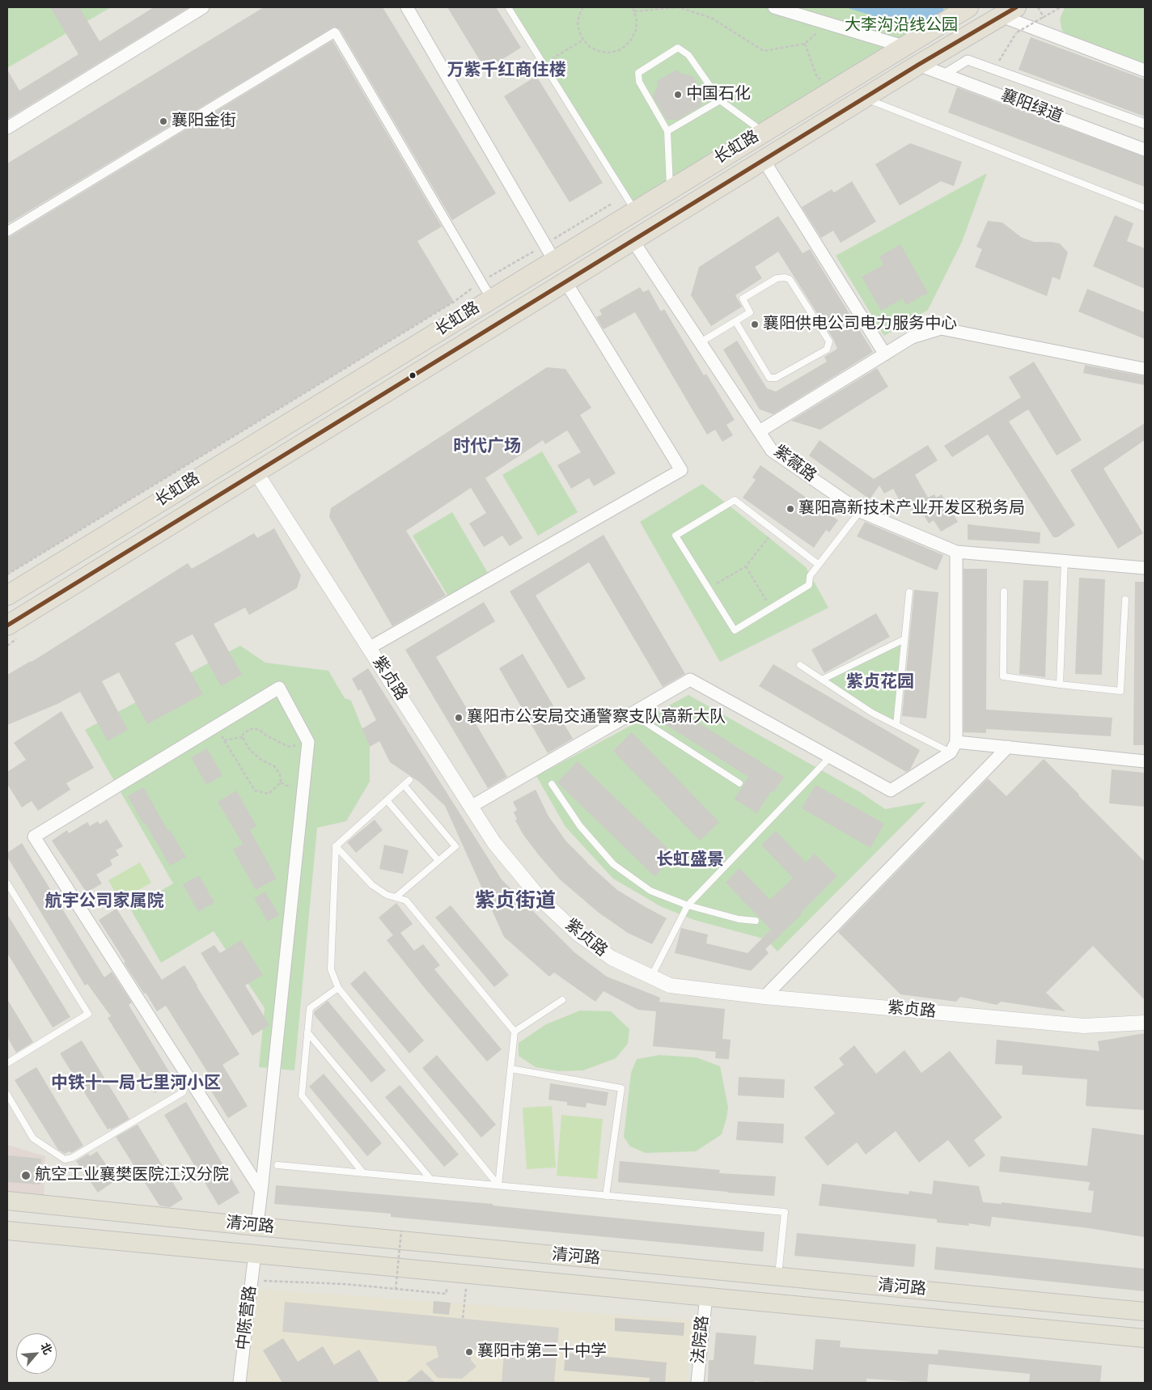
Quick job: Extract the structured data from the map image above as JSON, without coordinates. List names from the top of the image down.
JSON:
{
  "streets": {
    "highway": ["长虹路"],
    "main road": ["清河路"],
    "street": [
      "襄阳绿道",
      "紫薇路",
      "紫贞路",
      "中陈营路",
      "法院路"
    ]
  },
  "crossings": [
    ["襄阳绿道", "长虹路"],
    ["长虹路", "紫薇路"],
    ["长虹路", "紫贞路"],
    ["清河路", "中陈营路"],
    ["清河路", "法院路"]
  ],
  "districts": [
    "万紫千红商住楼",
    "时代广场",
    "紫贞花园",
    "长虹盛景",
    "航宇公司家属院",
    "紫贞街道",
    "中铁十一局七里河小区"
  ],
  "parks": ["大李沟沿线公园"],
  "places": [
    "中国石化",
    "襄阳金街",
    "襄阳供电公司电力服务中心",
    "襄阳高新技术产业开发区税务局",
    "襄阳市公安局交通警察支队高新大队",
    "航空工业襄樊医院江汉分院",
    "襄阳市第二十中学"
  ],
  "north": "top right"
}
